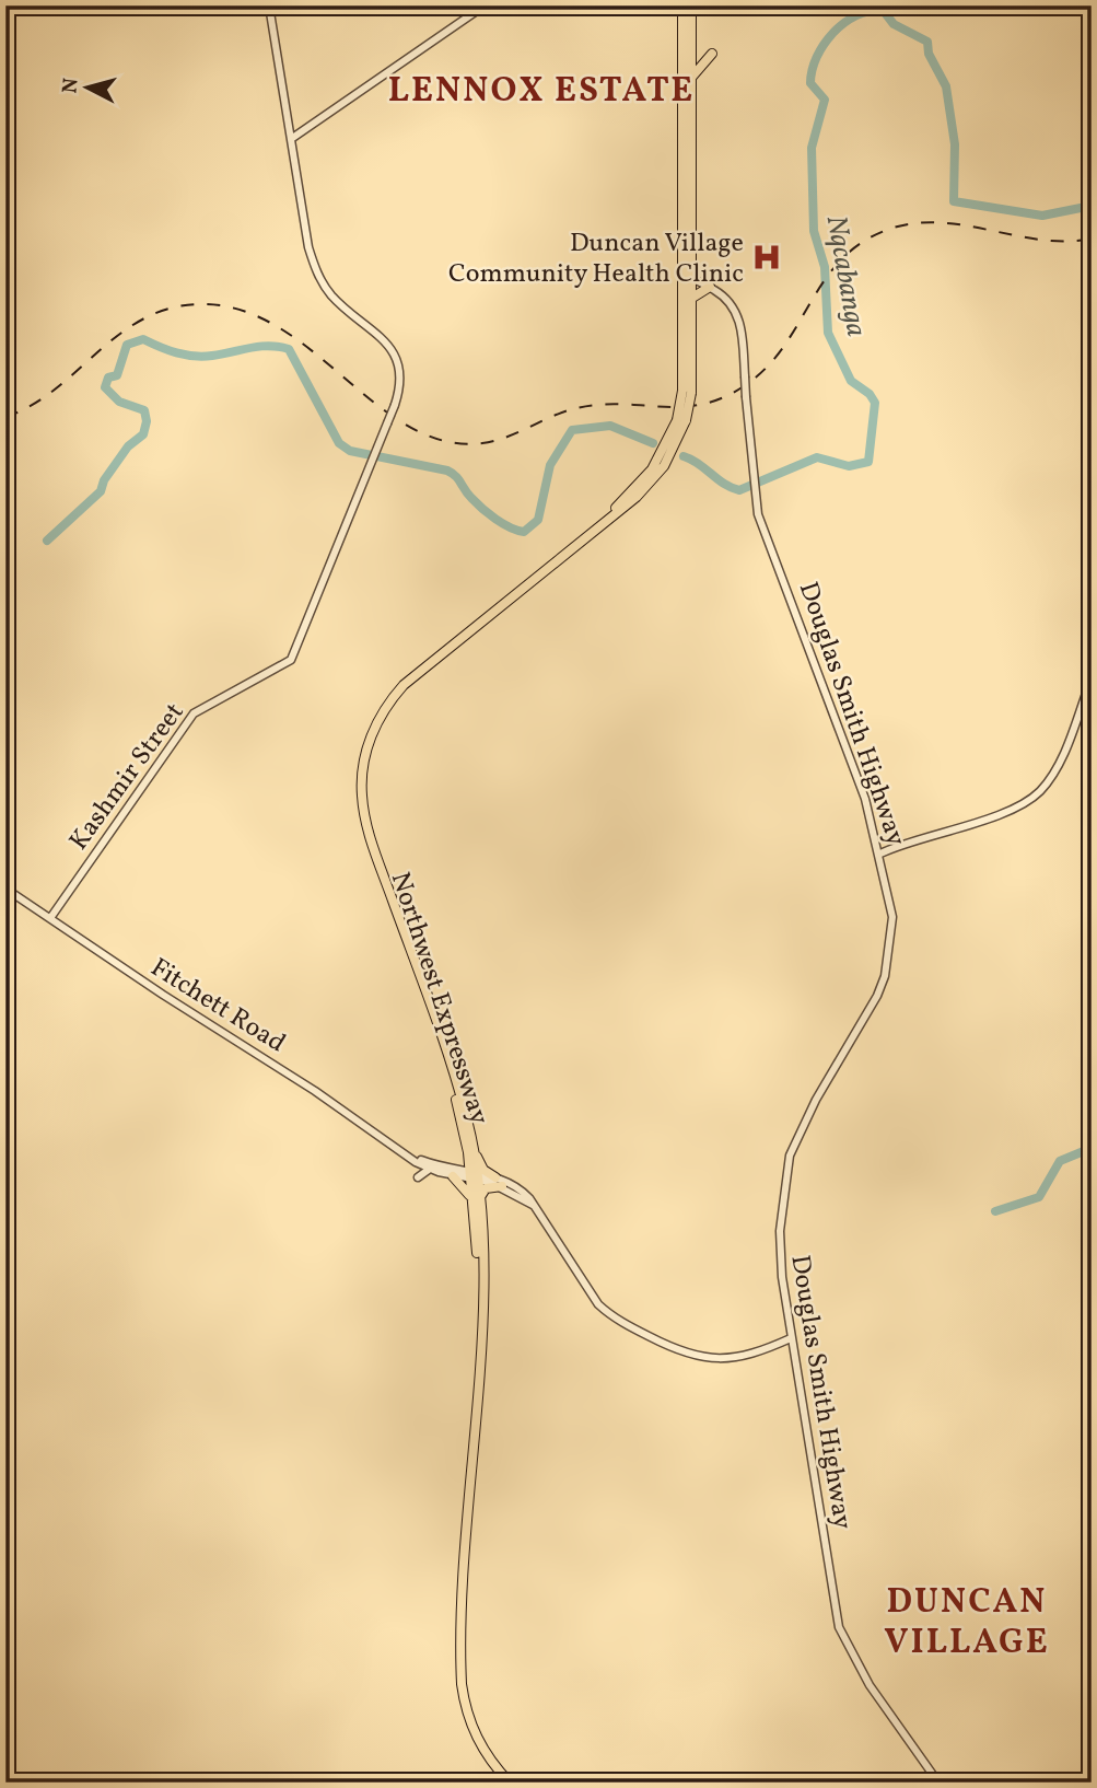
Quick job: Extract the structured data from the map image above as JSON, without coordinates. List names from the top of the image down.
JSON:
{
  "streets": {
    "main road": ["Northwest Expressway"],
    "street": ["Douglas Smith Highway", "Kashmir Street", "Fitchett Road"]
  },
  "crossings": [
    ["Douglas Smith Highway", "Fitchett Road"],
    ["Kashmir Street", "Fitchett Road"],
    ["Northwest Expressway", "Fitchett Road"]
  ],
  "districts": ["LENNOX ESTATE", "DUNCAN VILLAGE"],
  "water": ["Nqcabanga"],
  "places": {
    "hospital": ["Duncan Village Community Health Clinic"]
  },
  "north": "left"
}
